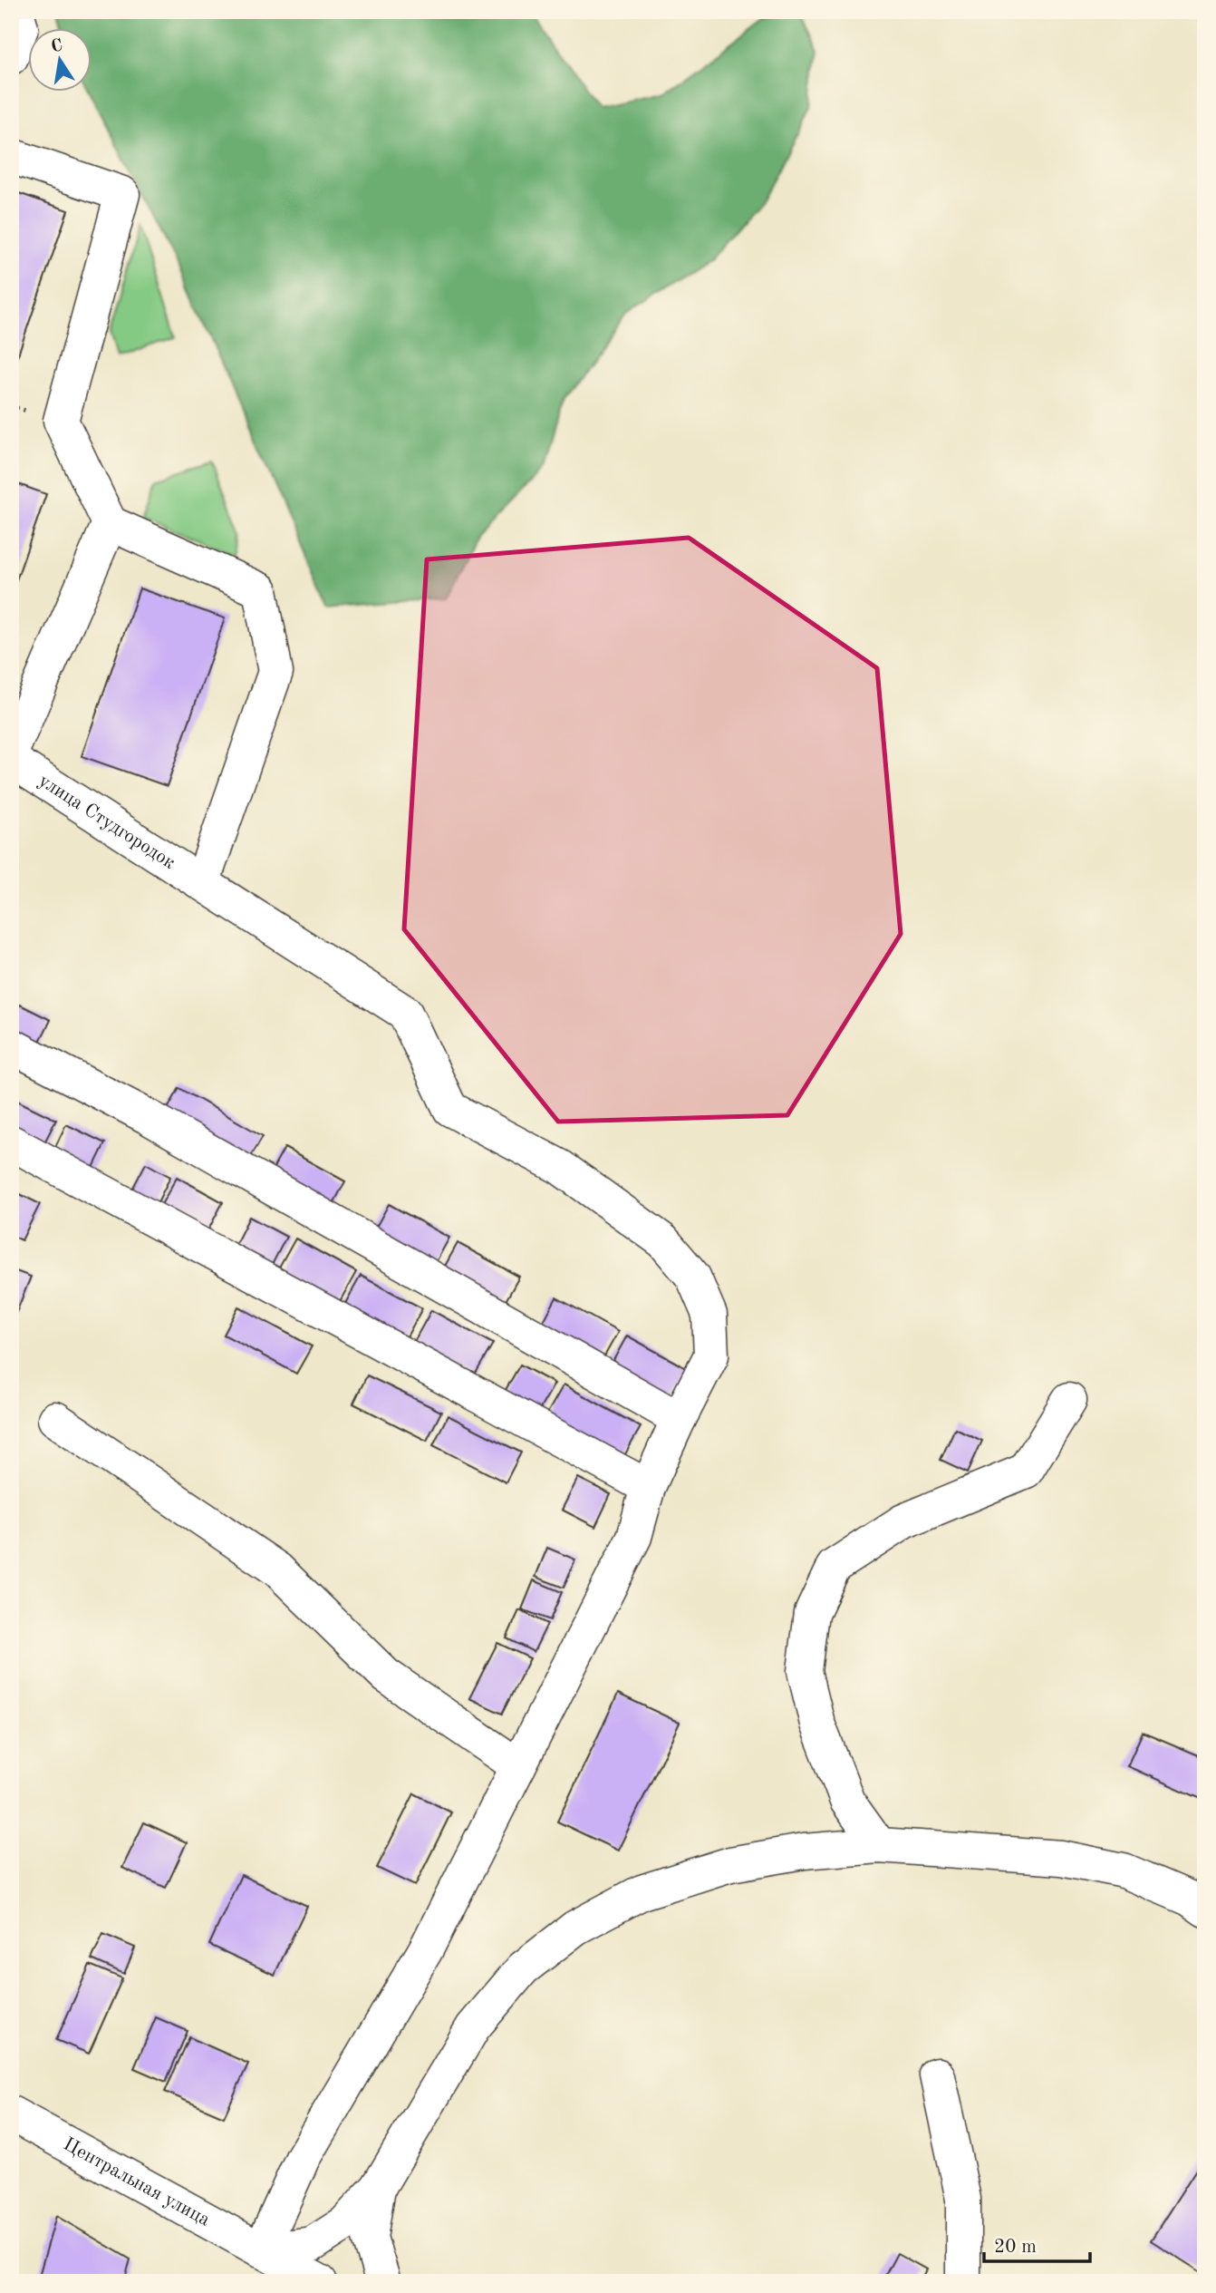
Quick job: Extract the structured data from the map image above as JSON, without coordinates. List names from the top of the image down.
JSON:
{
  "streets": {
    "street": ["улица Студгородок", "Центральная улица"]
  },
  "crossings": [
    ["улица Студгородок", "Центральная улица"]
  ],
  "scale_bar": "20 m",
  "north": "top"
}
